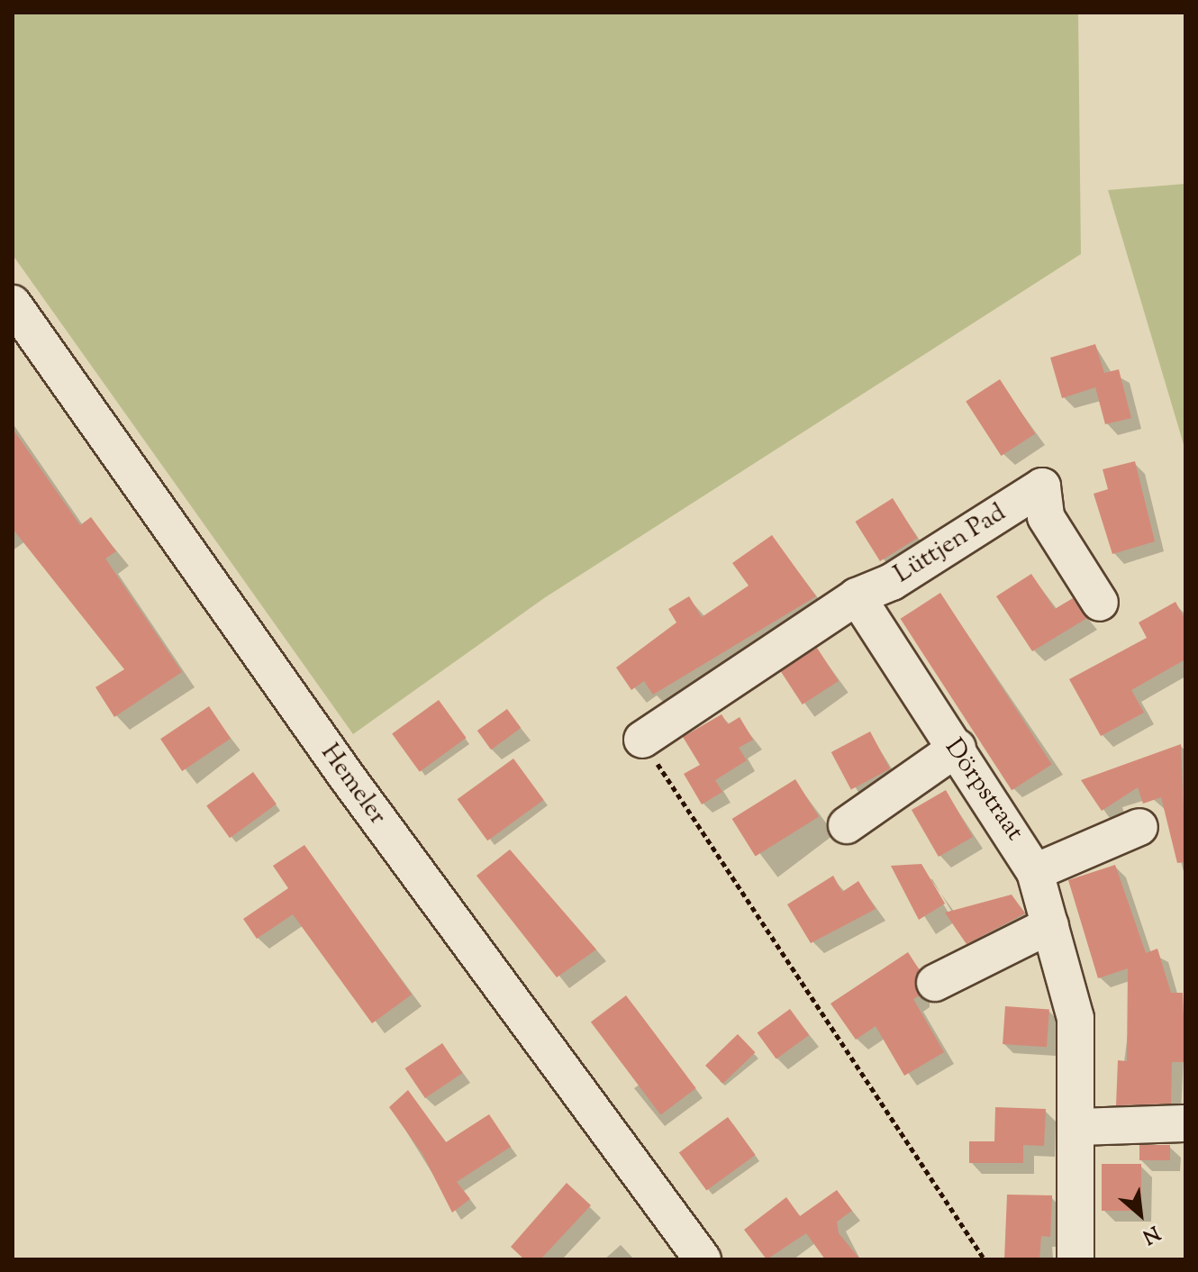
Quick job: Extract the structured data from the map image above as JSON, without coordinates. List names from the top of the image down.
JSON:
{
  "streets": {
    "street": ["Lüttjen Pad", "Hemeler", "Dörpstraat"]
  },
  "crossings": [
    ["Lüttjen Pad", "Dörpstraat"]
  ],
  "north": "bottom right"
}
